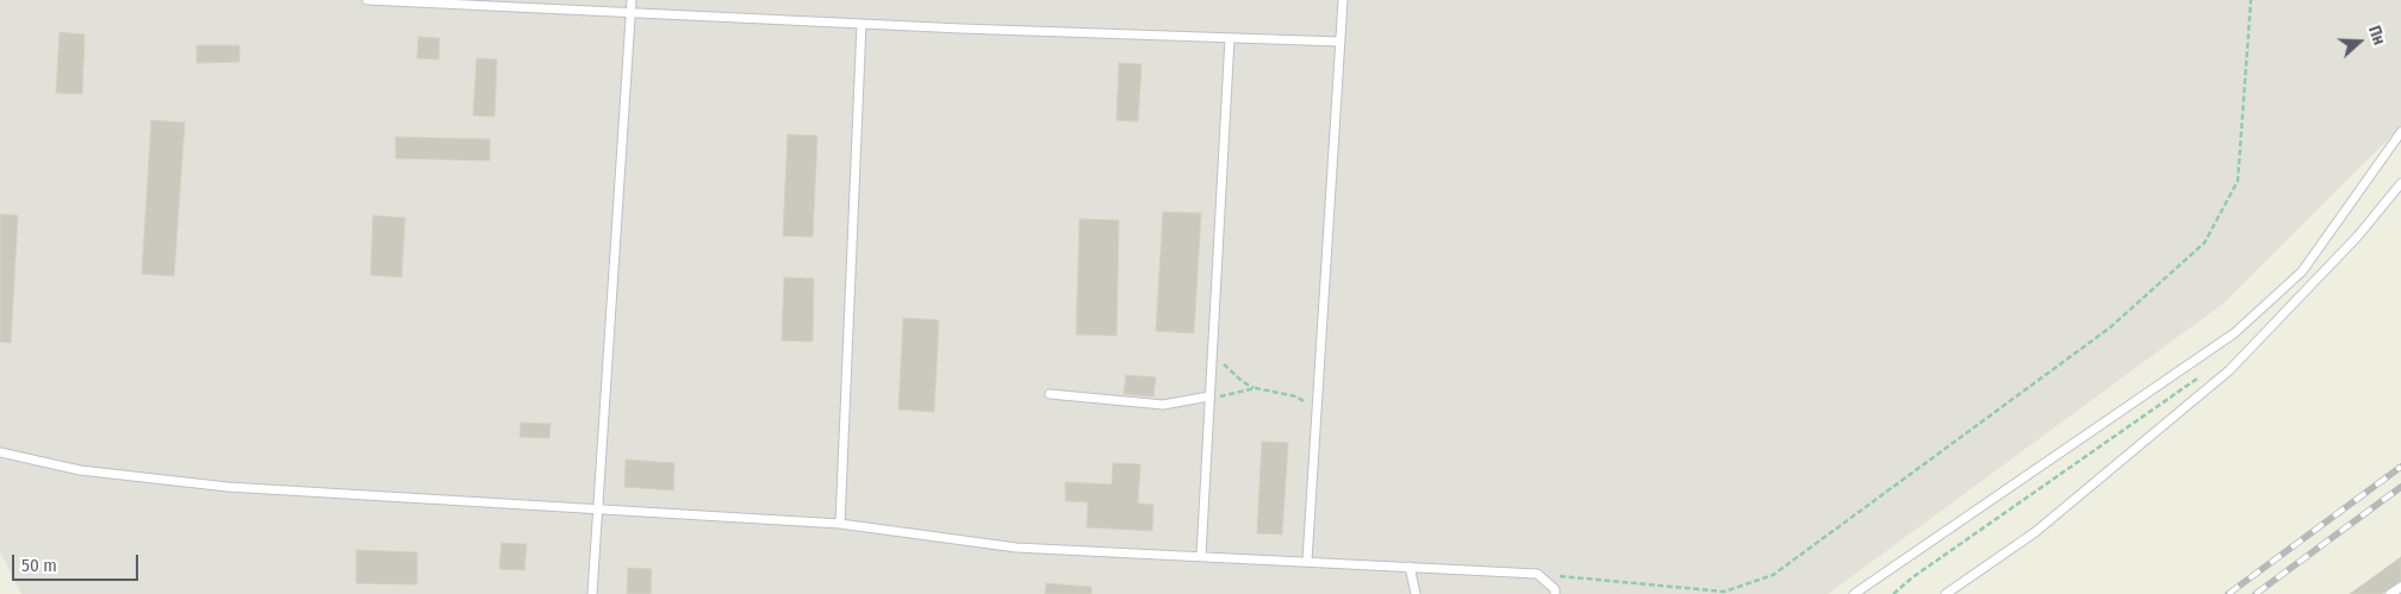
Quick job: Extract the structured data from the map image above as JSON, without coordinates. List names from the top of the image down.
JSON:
{
  "scale_bar": "50 m",
  "north": "right"
}
